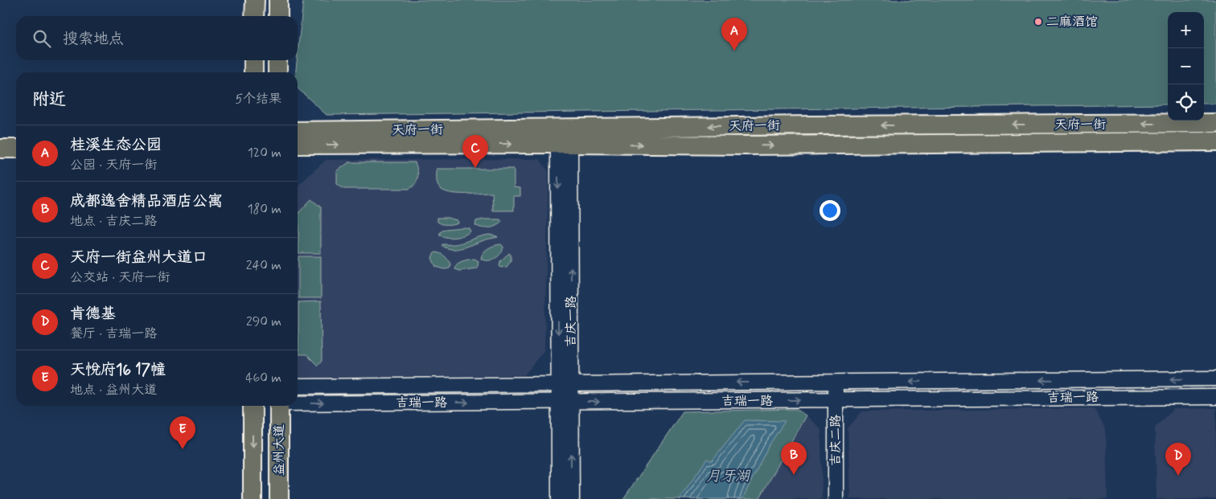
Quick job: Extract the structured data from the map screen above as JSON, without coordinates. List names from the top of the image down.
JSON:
{
  "streets": {
    "main road": ["天府一街", "益州大道"],
    "street": ["吉庆一路", "吉瑞一路", "吉庆二路"]
  },
  "crossings": [
    ["天府一街", "吉庆一路"],
    ["吉庆一路", "吉瑞一路"],
    ["吉瑞一路", "吉庆二路"]
  ],
  "water": ["月牙湖"],
  "places": ["二麻酒馆"],
  "page": {
    "map_buttons": ["+", "−"],
    "search": "搜索地点",
    "pins": [
      "A",
      "C",
      "E",
      "B",
      "D"
    ],
    "heading": ["附近", "5个结果"],
    "list": [
      {
        "mark": "A",
        "name": "桂溪生态公园",
        "note": "公园 · 天府一街",
        "value": "120 m"
      },
      {
        "mark": "B",
        "name": "成都逸舍精品酒店公寓",
        "note": "地点 · 吉庆二路",
        "value": "180 m"
      },
      {
        "mark": "C",
        "name": "天府一街益州大道口",
        "note": "公交站 · 天府一街",
        "value": "240 m"
      },
      {
        "mark": "D",
        "name": "肯德基",
        "note": "餐厅 · 吉瑞一路",
        "value": "290 m"
      },
      {
        "mark": "E",
        "name": "天悦府16 17幢",
        "note": "地点 · 益州大道",
        "value": "460 m"
      }
    ]
  }
}
